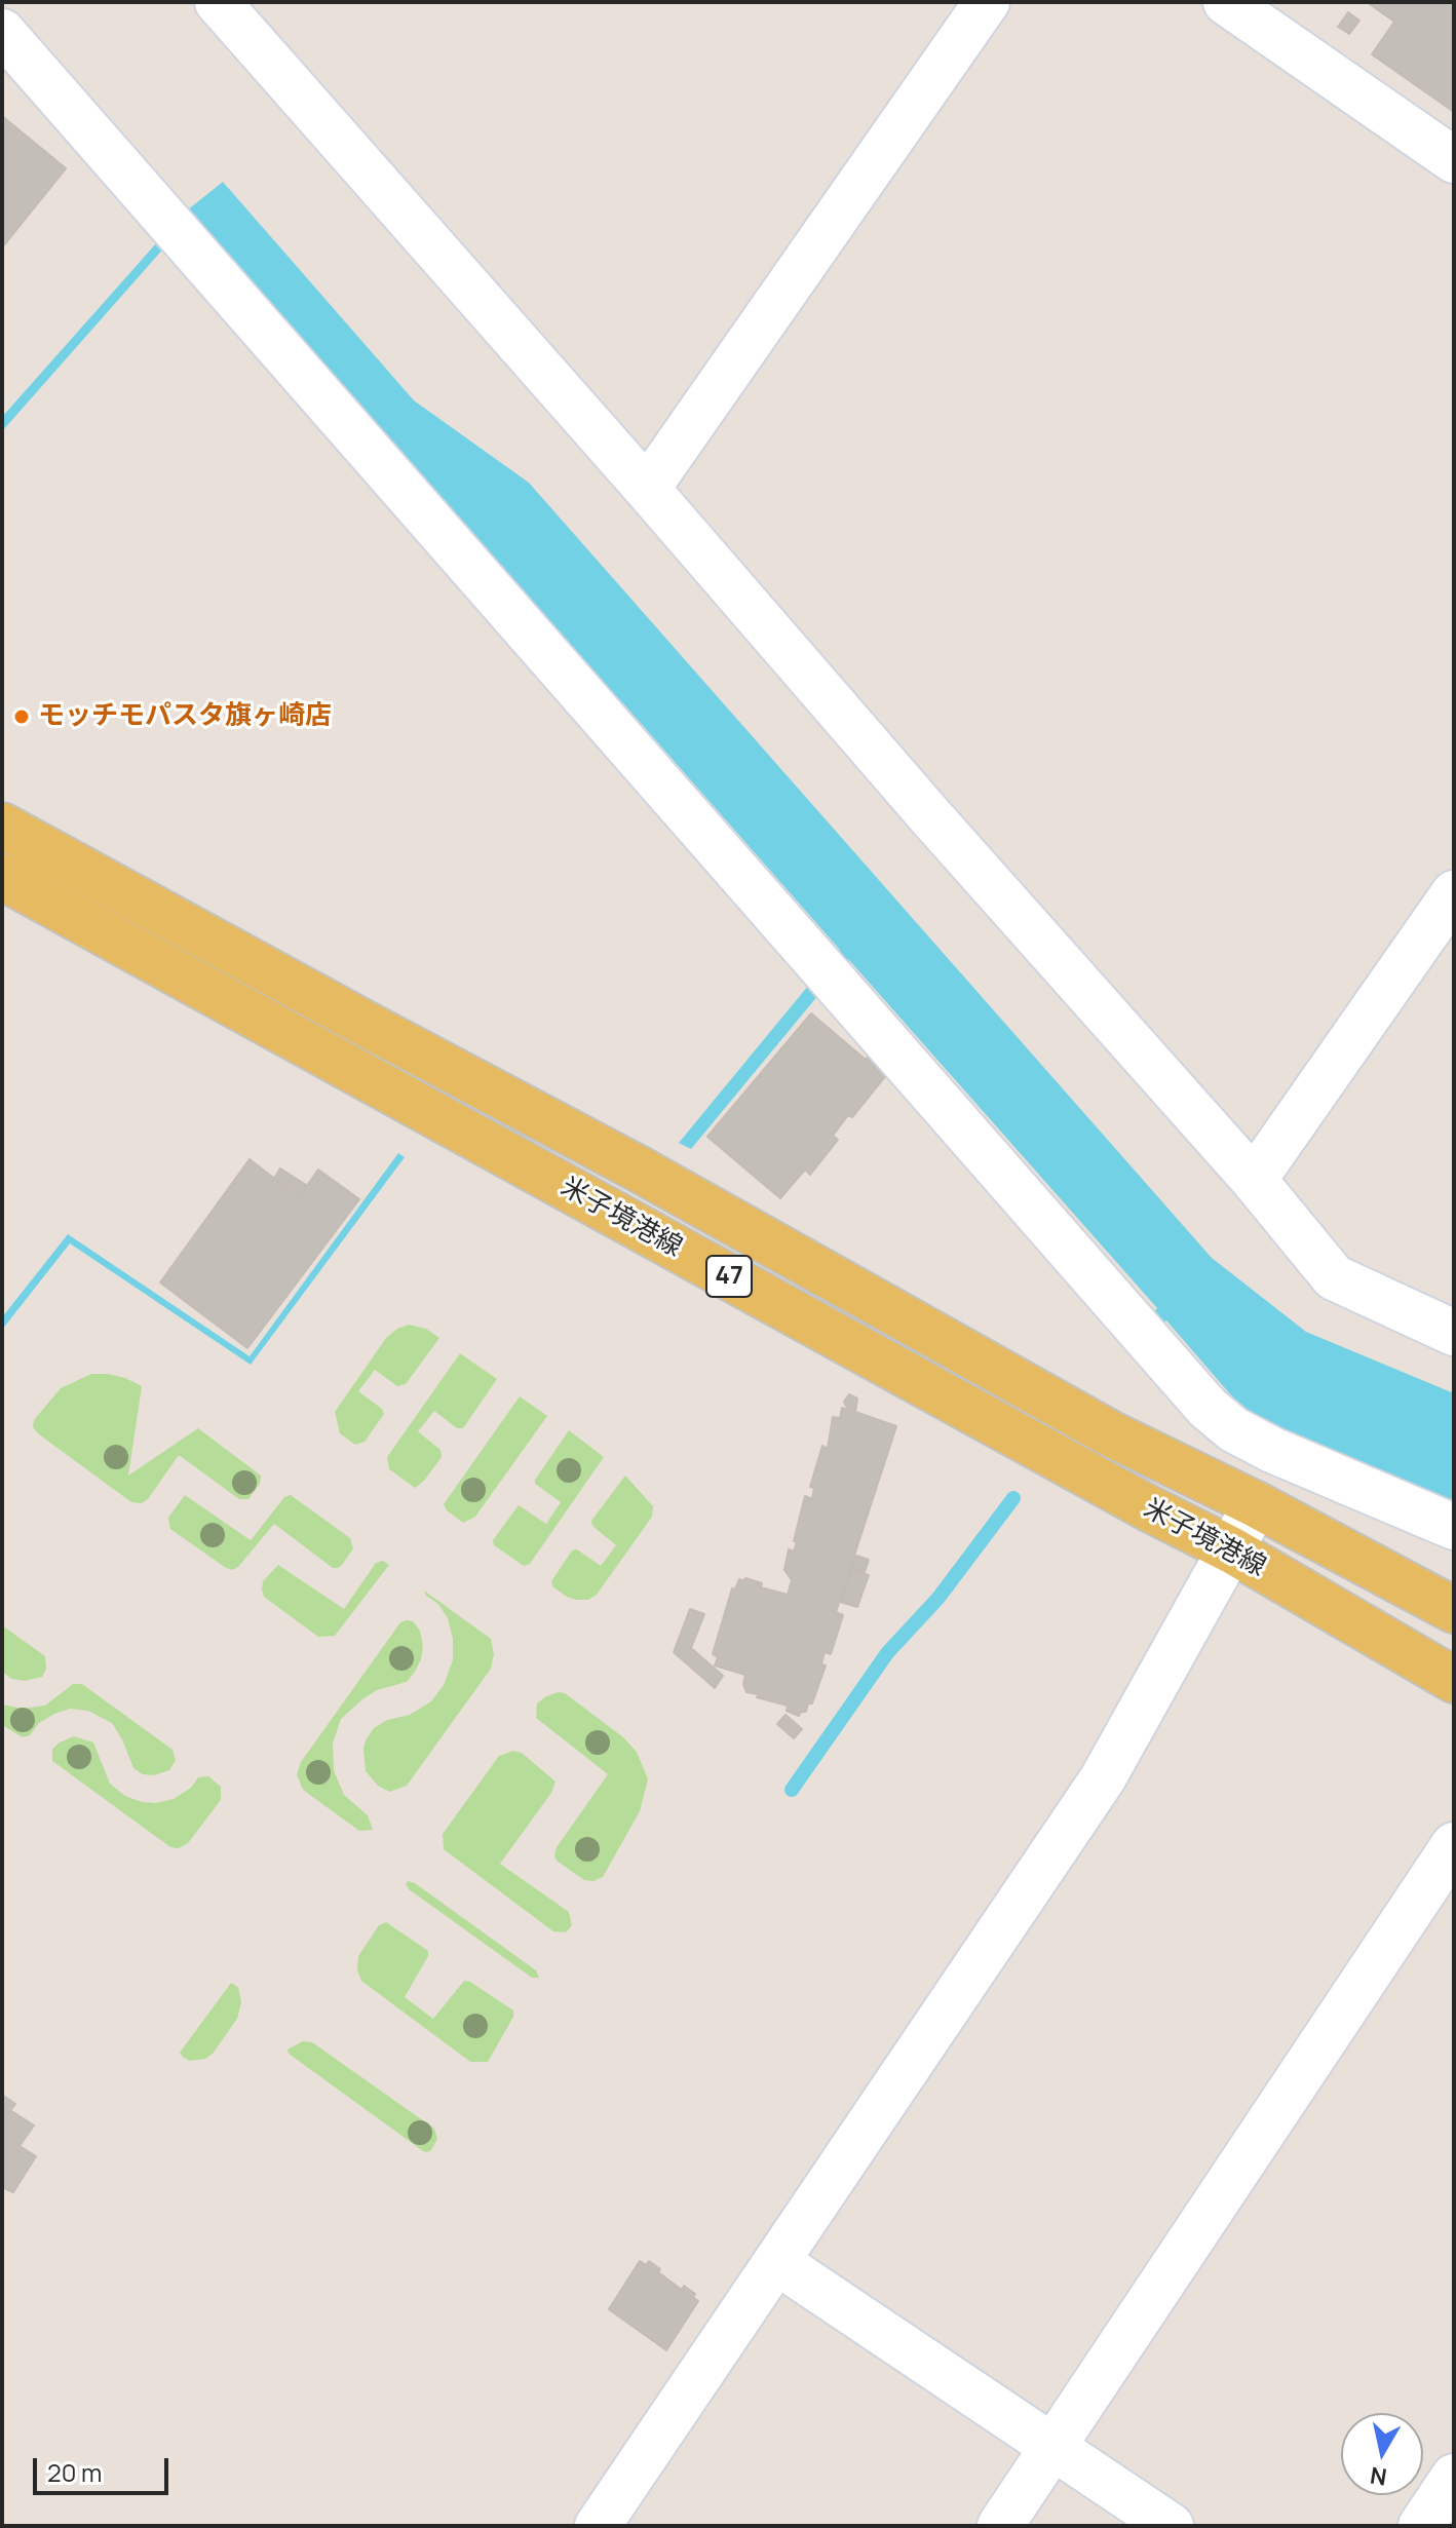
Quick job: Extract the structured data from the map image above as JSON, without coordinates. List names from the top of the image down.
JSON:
{
  "streets": {
    "main road": ["米子境港線", "47"]
  },
  "places": ["モッチモパスタ旗ヶ崎店"],
  "scale_bar": "20 m",
  "north": "bottom"
}
